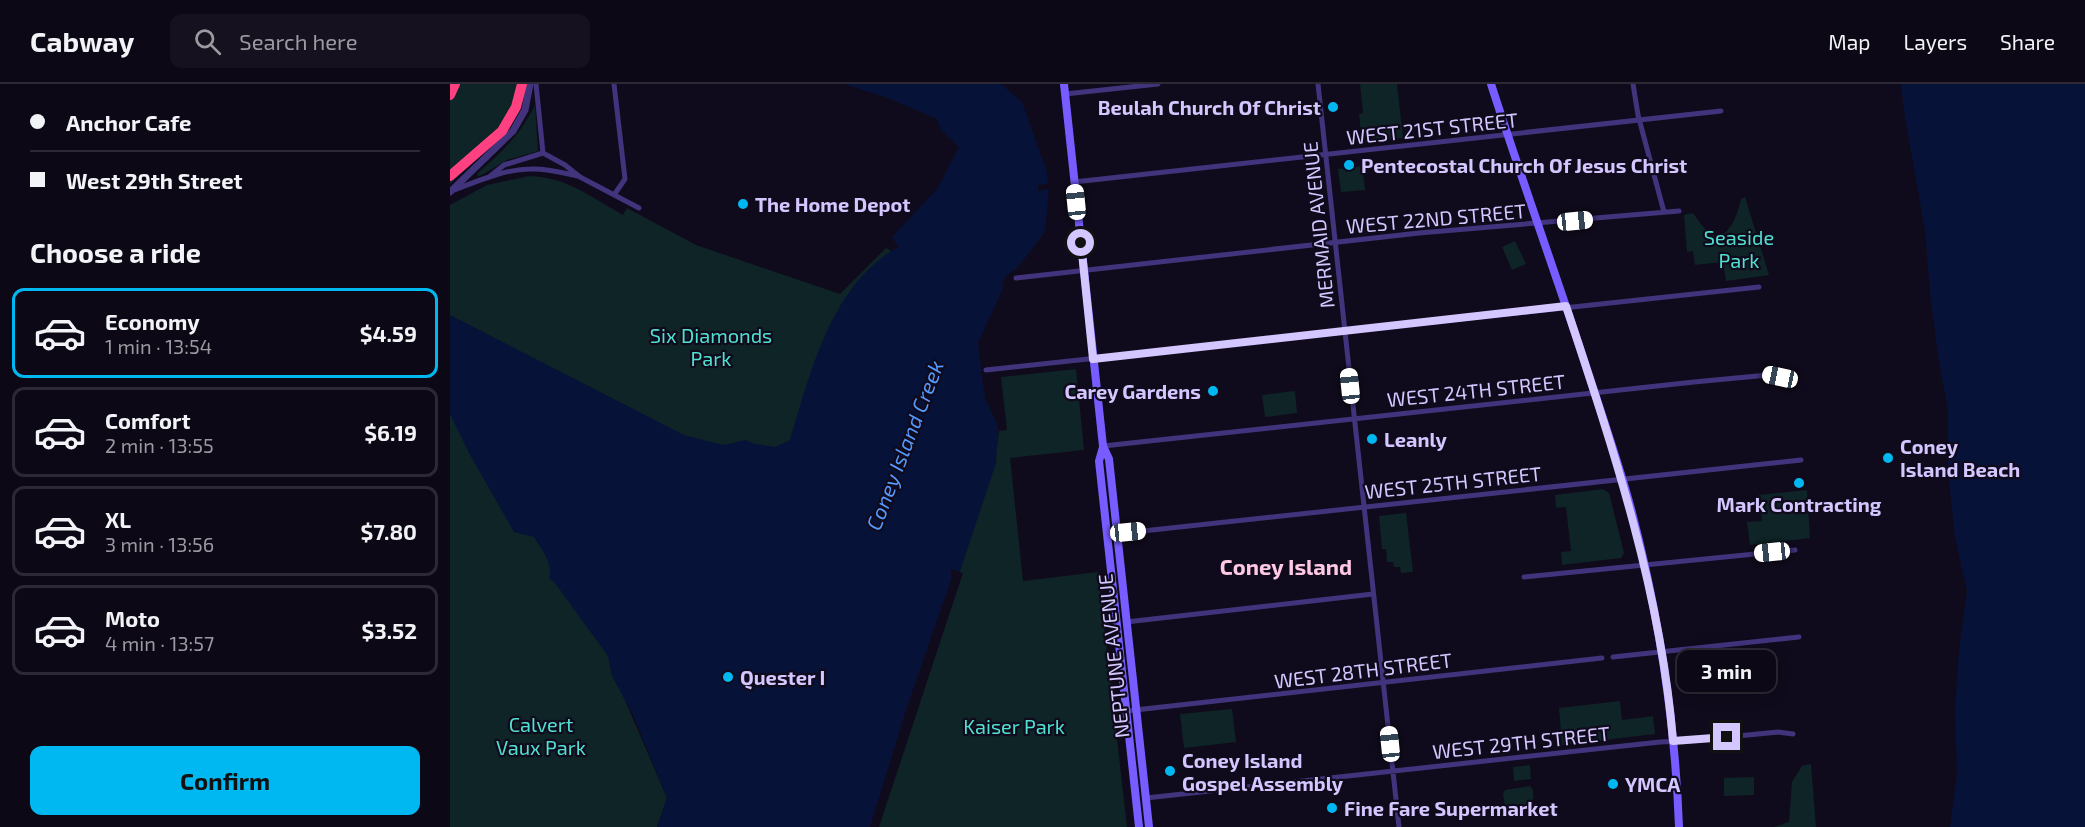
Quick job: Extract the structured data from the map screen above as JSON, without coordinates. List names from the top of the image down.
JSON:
{
  "streets": {
    "main road": ["NEPTUNE AVENUE"],
    "street": [
      "WEST 21ST STREET",
      "WEST 22ND STREET",
      "MERMAID AVENUE",
      "WEST 24TH STREET",
      "WEST 25TH STREET",
      "WEST 28TH STREET",
      "WEST 29TH STREET"
    ]
  },
  "crossings": [
    ["WEST 21ST STREET", "MERMAID AVENUE"],
    ["WEST 21ST STREET", "NEPTUNE AVENUE"],
    ["WEST 22ND STREET", "MERMAID AVENUE"],
    ["WEST 22ND STREET", "NEPTUNE AVENUE"],
    ["MERMAID AVENUE", "WEST 24TH STREET"],
    ["MERMAID AVENUE", "WEST 25TH STREET"],
    ["MERMAID AVENUE", "WEST 28TH STREET"],
    ["MERMAID AVENUE", "WEST 29TH STREET"],
    ["WEST 24TH STREET", "NEPTUNE AVENUE"],
    ["WEST 25TH STREET", "NEPTUNE AVENUE"],
    ["NEPTUNE AVENUE", "WEST 28TH STREET"],
    ["NEPTUNE AVENUE", "WEST 29TH STREET"]
  ],
  "districts": ["Coney Island"],
  "water": ["Coney Island Creek"],
  "parks": [
    "Seaside Park",
    "Six Diamonds Park",
    "Calvert Vaux Park",
    "Kaiser Park"
  ],
  "places": [
    "Beulah Church Of Christ",
    "Pentecostal Church Of Jesus Christ",
    "The Home Depot",
    "Carey Gardens",
    "Leanly",
    "Coney Island Beach",
    "Mark Contracting",
    "Quester I",
    "Coney Island Gospel Assembly",
    "YMCA",
    "Fine Fare Supermarket"
  ],
  "page": {
    "header": "Cabway",
    "search": "Search here",
    "nav": ["Map", "Layers", "Share"],
    "banner": ["Anchor Cafe", "West 29th Street"],
    "heading": "Choose a ride",
    "list": [
      {
        "name": "Economy",
        "note": "1 min · 13:54",
        "value": "$4.59"
      },
      {
        "name": "Comfort",
        "note": "2 min · 13:55",
        "value": "$6.19"
      },
      {
        "name": "XL",
        "note": "3 min · 13:56",
        "value": "$7.80"
      },
      {
        "name": "Moto",
        "note": "4 min · 13:57",
        "value": "$3.52"
      }
    ],
    "bubble": "3 min",
    "buttons": "Confirm"
  }
}
